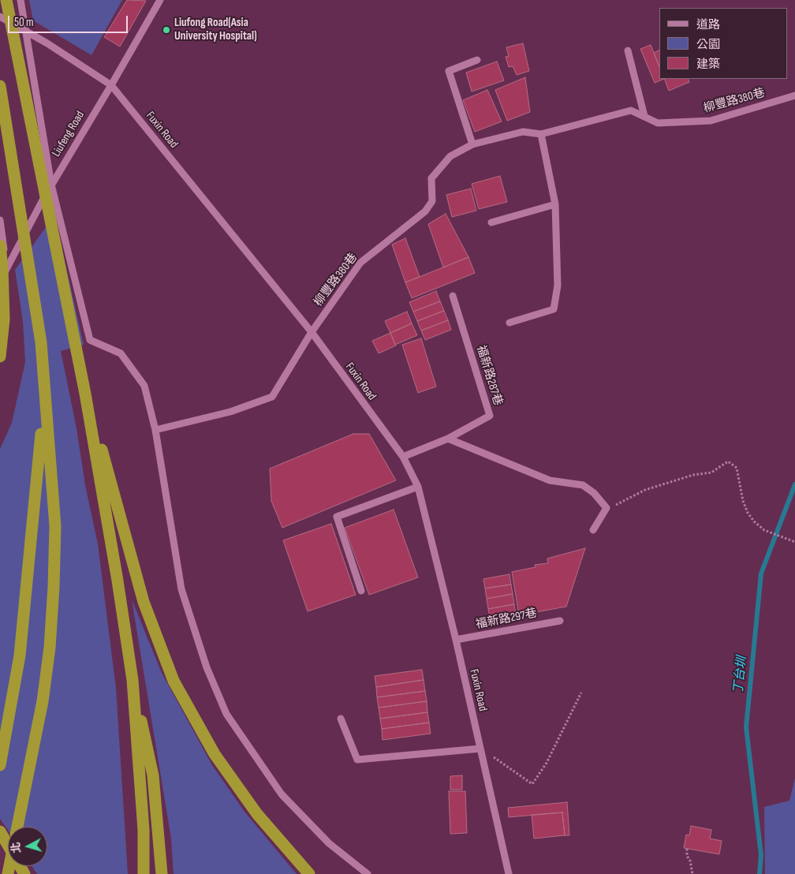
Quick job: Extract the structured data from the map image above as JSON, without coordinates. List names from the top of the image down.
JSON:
{
  "streets": {
    "street": [
      "柳豐路380巷",
      "Fuxin Road",
      "Liufeng Road",
      "福新路287巷",
      "福新路297巷"
    ]
  },
  "crossings": [
    ["柳豐路380巷", "Fuxin Road"],
    ["Fuxin Road", "Liufeng Road"],
    ["Fuxin Road", "福新路287巷"],
    ["Fuxin Road", "福新路297巷"]
  ],
  "water": ["丁台圳"],
  "places": ["Liufong Road(Asia University Hospital)"],
  "legend": ["道路", "公園", "建築"],
  "scale_bar": "50 m",
  "north": "left"
}
